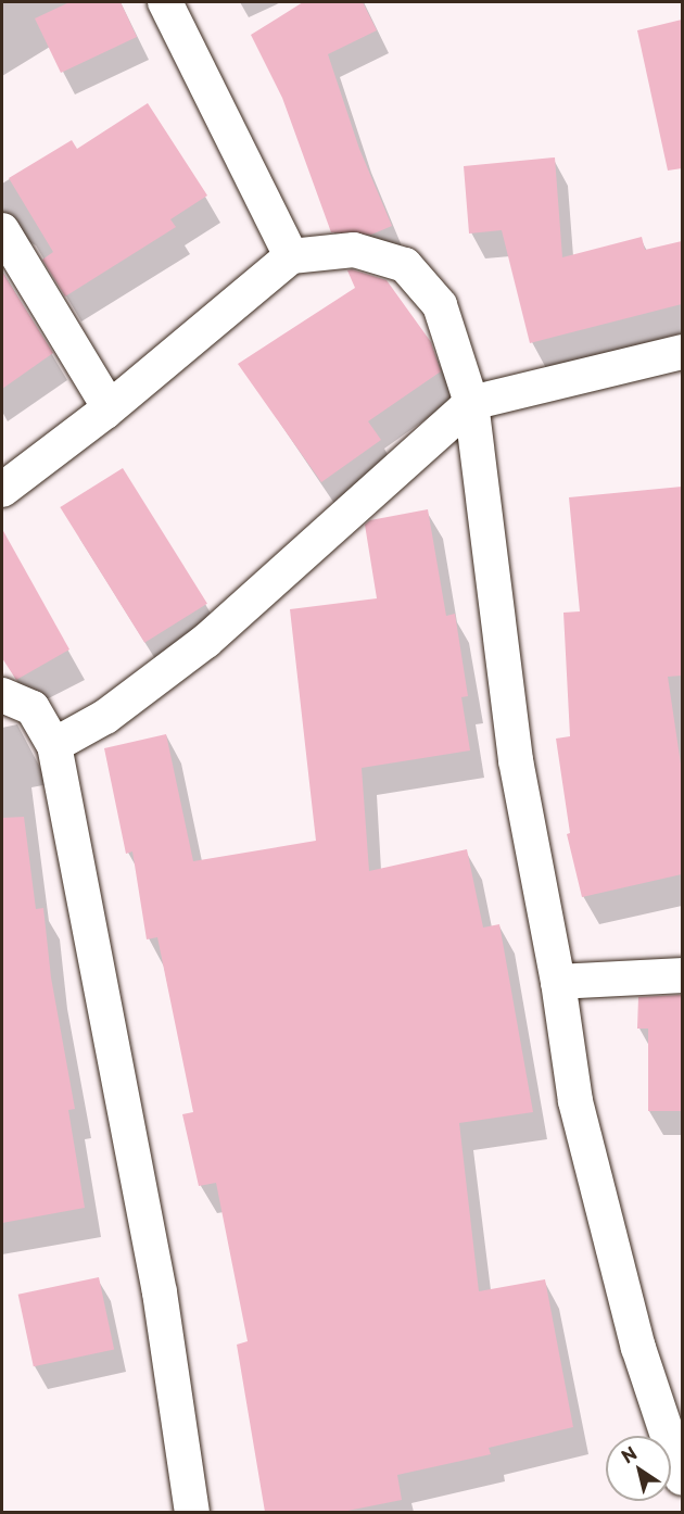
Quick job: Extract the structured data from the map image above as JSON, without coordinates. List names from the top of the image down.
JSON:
{
  "north": "top left"
}
